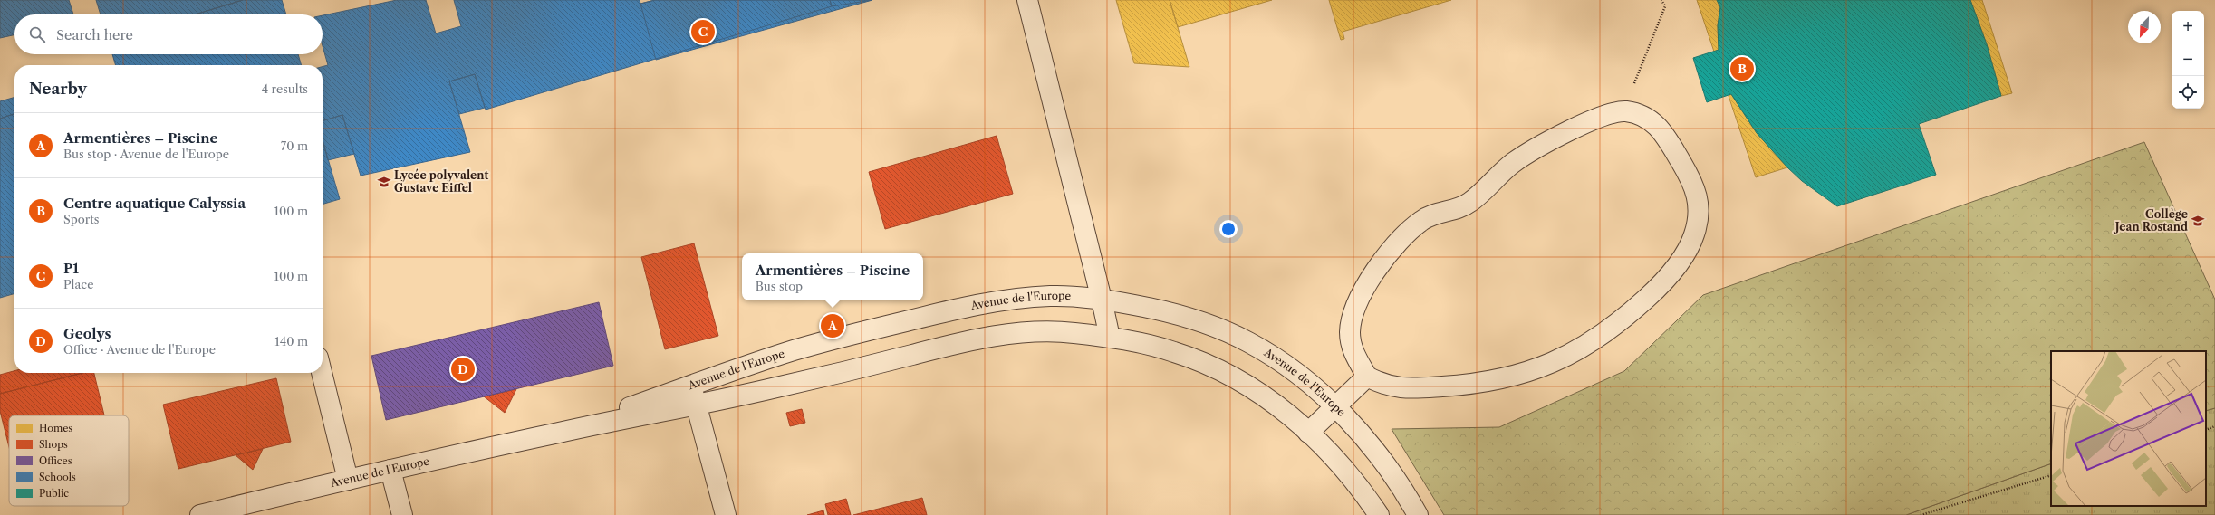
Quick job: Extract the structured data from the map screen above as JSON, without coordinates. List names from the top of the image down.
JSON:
{
  "streets": {
    "street": ["Avenue de l'Europe"]
  },
  "places": {
    "school or university": ["Lycée polyvalent Gustave Eiffel", "Collège Jean Rostand"]
  },
  "legend": [
    "Homes",
    "Shops",
    "Offices",
    "Schools",
    "Public"
  ],
  "north": "bottom left",
  "page": {
    "map_buttons": ["+", "−"],
    "search": "Search here",
    "pins": [
      "C",
      "B",
      "A",
      "D"
    ],
    "heading": ["Nearby", "4 results"],
    "list": [
      {
        "mark": "A",
        "name": "Armentières – Piscine",
        "note": "Bus stop · Avenue de l'Europe",
        "value": "70 m"
      },
      {
        "mark": "B",
        "name": "Centre aquatique Calyssia",
        "note": "Sports",
        "value": "100 m"
      },
      {
        "mark": "C",
        "name": "P1",
        "note": "Place",
        "value": "100 m"
      },
      {
        "mark": "D",
        "name": "Geolys",
        "note": "Office · Avenue de l'Europe",
        "value": "140 m"
      }
    ],
    "popup": ["Armentières – Piscine", "Bus stop"]
  }
}
